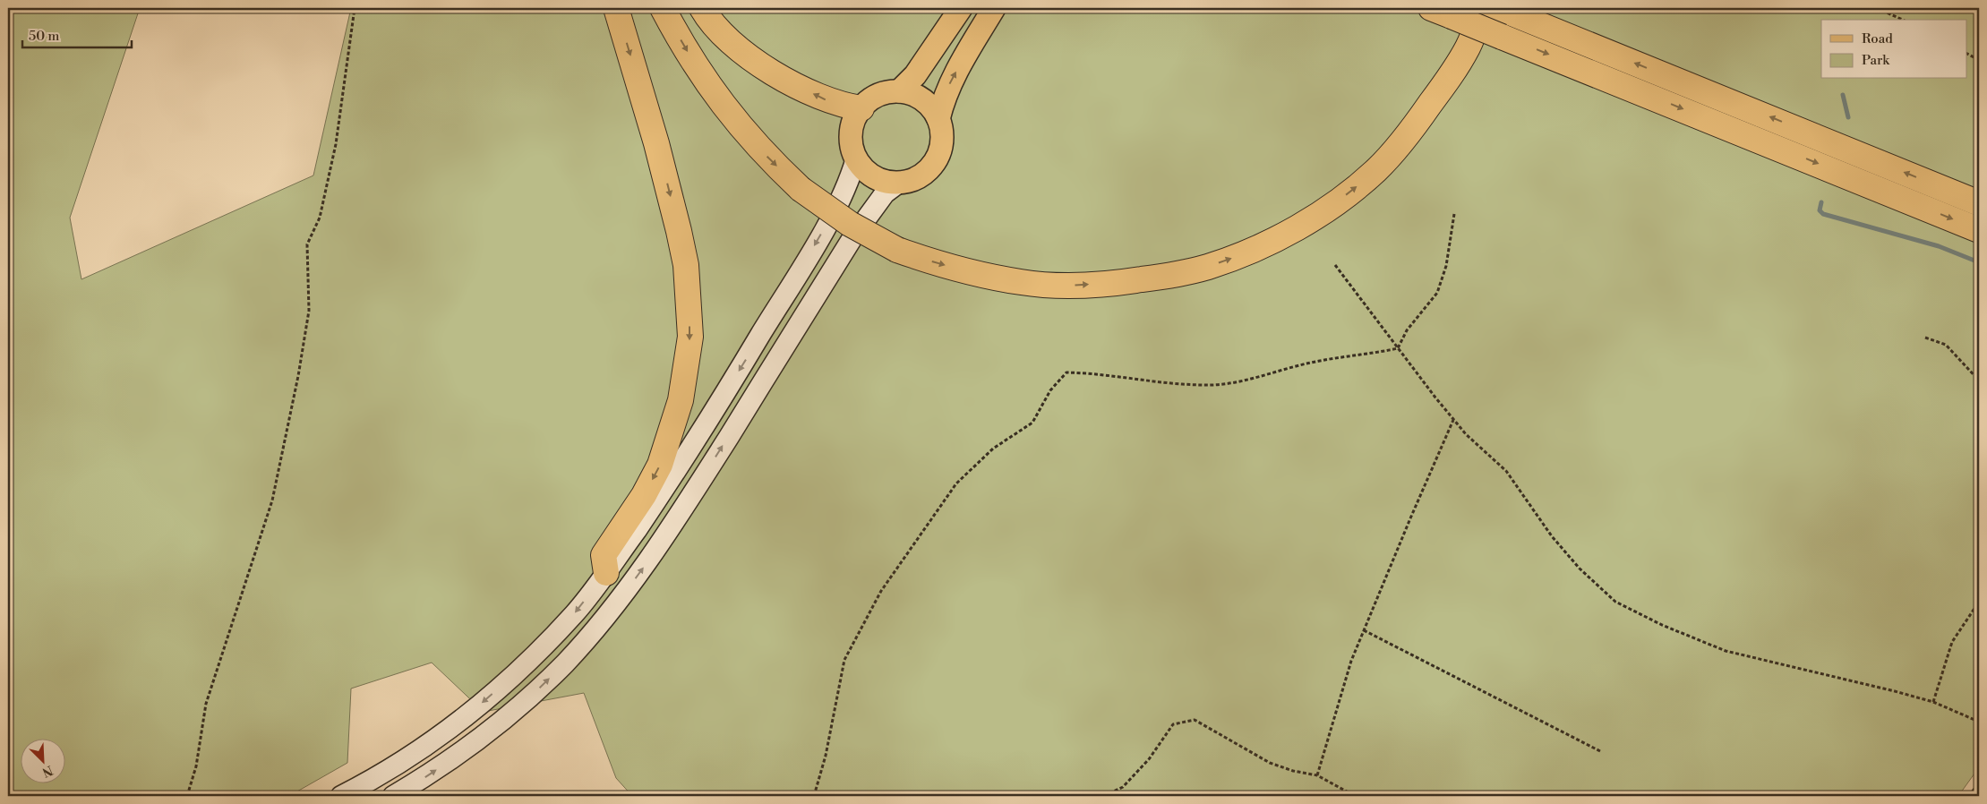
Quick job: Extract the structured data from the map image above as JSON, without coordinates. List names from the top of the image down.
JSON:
{
  "legend": ["Road", "Park"],
  "scale_bar": "50 m",
  "north": "bottom right"
}
